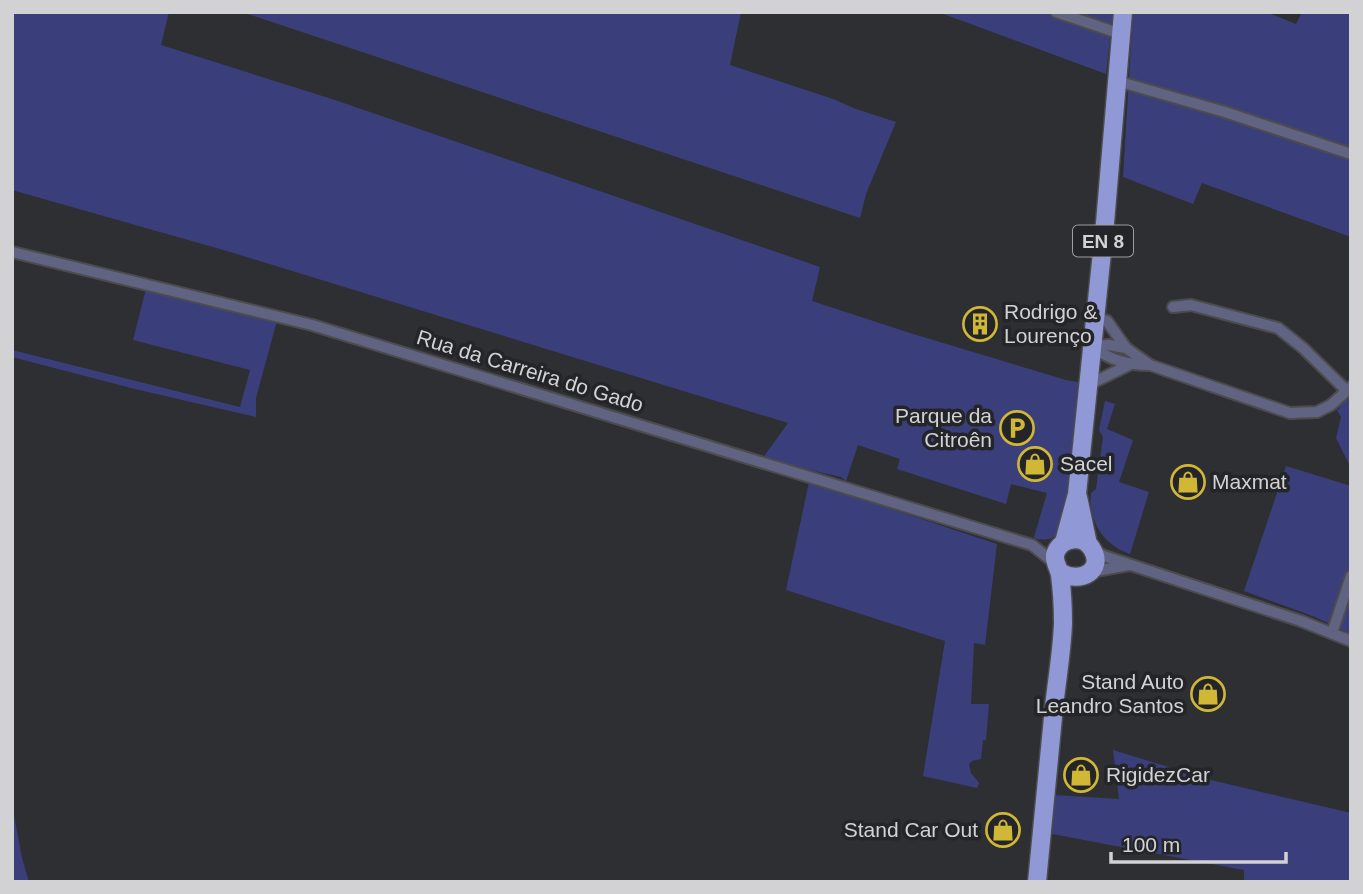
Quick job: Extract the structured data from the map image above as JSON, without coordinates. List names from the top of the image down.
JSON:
{
  "streets": {
    "main road": ["EN 8"],
    "street": ["Rua da Carreira do Gado"]
  },
  "places": {
    "building": ["Rodrigo & Lourenço"],
    "parking": ["Parque da Citroên"],
    "shop": [
      "Sacel",
      "Maxmat",
      "Stand Auto Leandro Santos",
      "RigidezCar",
      "Stand Car Out"
    ]
  },
  "scale_bar": "100 m"
}
